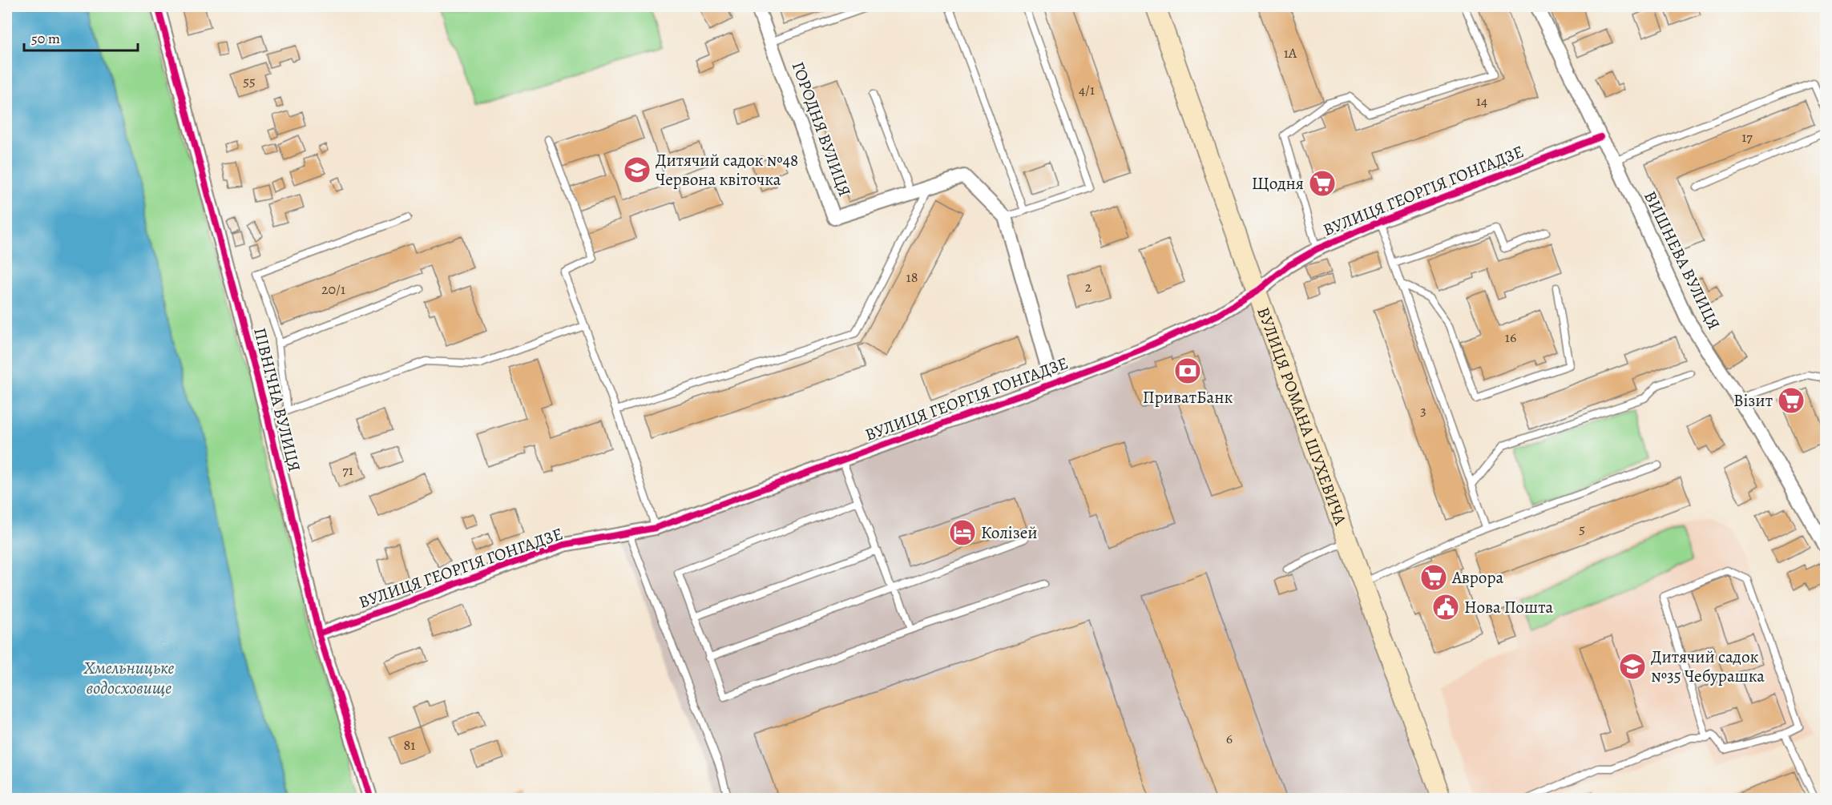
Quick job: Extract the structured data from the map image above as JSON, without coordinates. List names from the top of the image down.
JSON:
{
  "streets": {
    "main road": ["ВУЛИЦЯ РОМАНА ШУХЕВИЧА"],
    "street": [
      "ГОРОДНЯ ВУЛИЦЯ",
      "ВУЛИЦЯ ГЕОРГІЯ ГОНГАДЗЕ",
      "ВИШНЕВА ВУЛИЦЯ",
      "ПІВНІЧНА ВУЛИЦЯ"
    ]
  },
  "crossings": [
    ["ГОРОДНЯ ВУЛИЦЯ", "ВУЛИЦЯ ГЕОРГІЯ ГОНГАДЗЕ"],
    ["ВУЛИЦЯ ГЕОРГІЯ ГОНГАДЗЕ", "ВИШНЕВА ВУЛИЦЯ"],
    ["ВУЛИЦЯ ГЕОРГІЯ ГОНГАДЗЕ", "ПІВНІЧНА ВУЛИЦЯ"],
    ["ВУЛИЦЯ ГЕОРГІЯ ГОНГАДЗЕ", "ВУЛИЦЯ РОМАНА ШУХЕВИЧА"]
  ],
  "water": ["Хмельницьке водосховище"],
  "places": {
    "school or university": ["Дитячий садок №48 Червона квіточка", "Дитячий садок №35 Чебурашка"],
    "supermarket": ["Щодня", "Візит", "Аврора"],
    "bank": ["ПриватБанк"],
    "hotel": ["Колізей"],
    "public building": ["Нова Пошта"]
  },
  "house_numbers": [
    "1А",
    "55",
    "4/1",
    "14",
    "17",
    "18",
    "2",
    "20/1",
    "16",
    "3",
    "71",
    "5",
    "6",
    "81"
  ],
  "scale_bar": "50 m"
}
